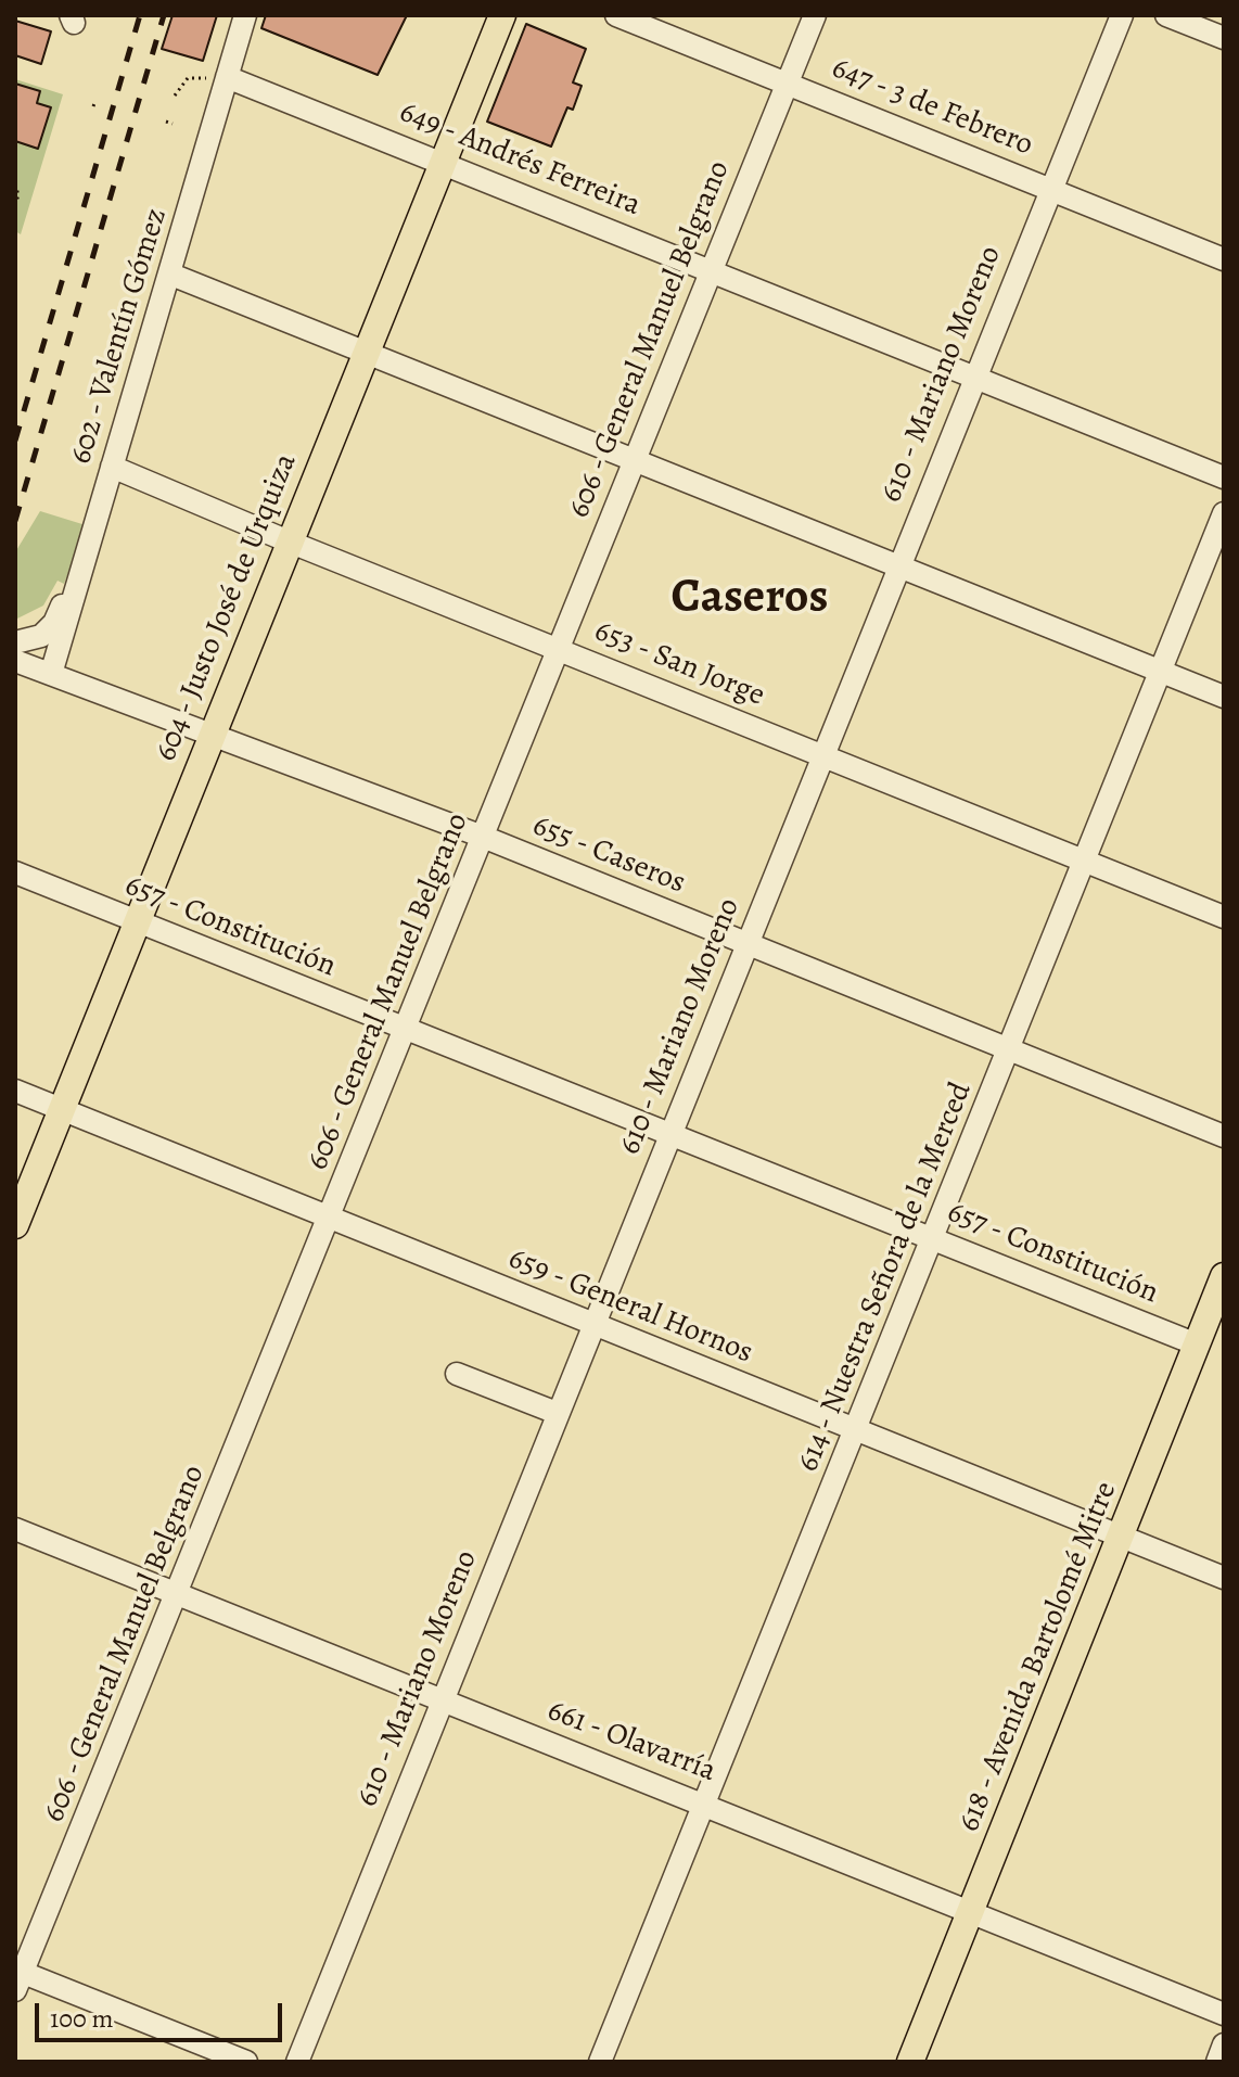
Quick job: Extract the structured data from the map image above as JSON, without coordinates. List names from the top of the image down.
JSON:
{
  "streets": {
    "main road": ["604 - Justo José de Urquiza", "618 - Avenida Bartolomé Mitre"],
    "street": [
      "647 - 3 de Febrero",
      "649 - Andrés Ferreira",
      "602 - Valentín Gómez",
      "606 - General Manuel Belgrano",
      "610 - Mariano Moreno",
      "653 - San Jorge",
      "655 - Caseros",
      "657 - Constitución",
      "614 - Nuestra Señora de la Merced",
      "659 - General Hornos",
      "661 - Olavarría"
    ]
  },
  "crossings": [
    ["647 - 3 de Febrero", "606 - General Manuel Belgrano"],
    ["647 - 3 de Febrero", "610 - Mariano Moreno"],
    ["649 - Andrés Ferreira", "602 - Valentín Gómez"],
    ["649 - Andrés Ferreira", "606 - General Manuel Belgrano"],
    ["649 - Andrés Ferreira", "610 - Mariano Moreno"],
    ["649 - Andrés Ferreira", "604 - Justo José de Urquiza"],
    ["602 - Valentín Gómez", "653 - San Jorge"],
    ["602 - Valentín Gómez", "655 - Caseros"],
    ["606 - General Manuel Belgrano", "653 - San Jorge"],
    ["606 - General Manuel Belgrano", "655 - Caseros"],
    ["606 - General Manuel Belgrano", "657 - Constitución"],
    ["606 - General Manuel Belgrano", "659 - General Hornos"],
    ["606 - General Manuel Belgrano", "661 - Olavarría"],
    ["610 - Mariano Moreno", "653 - San Jorge"],
    ["610 - Mariano Moreno", "655 - Caseros"],
    ["610 - Mariano Moreno", "657 - Constitución"],
    ["610 - Mariano Moreno", "659 - General Hornos"],
    ["610 - Mariano Moreno", "661 - Olavarría"],
    ["604 - Justo José de Urquiza", "653 - San Jorge"],
    ["604 - Justo José de Urquiza", "655 - Caseros"],
    ["604 - Justo José de Urquiza", "657 - Constitución"],
    ["604 - Justo José de Urquiza", "659 - General Hornos"],
    ["653 - San Jorge", "614 - Nuestra Señora de la Merced"],
    ["655 - Caseros", "614 - Nuestra Señora de la Merced"],
    ["657 - Constitución", "614 - Nuestra Señora de la Merced"],
    ["657 - Constitución", "618 - Avenida Bartolomé Mitre"],
    ["614 - Nuestra Señora de la Merced", "659 - General Hornos"],
    ["614 - Nuestra Señora de la Merced", "661 - Olavarría"],
    ["659 - General Hornos", "618 - Avenida Bartolomé Mitre"],
    ["618 - Avenida Bartolomé Mitre", "661 - Olavarría"]
  ],
  "districts": ["Caseros"],
  "scale_bar": "100 m"
}
